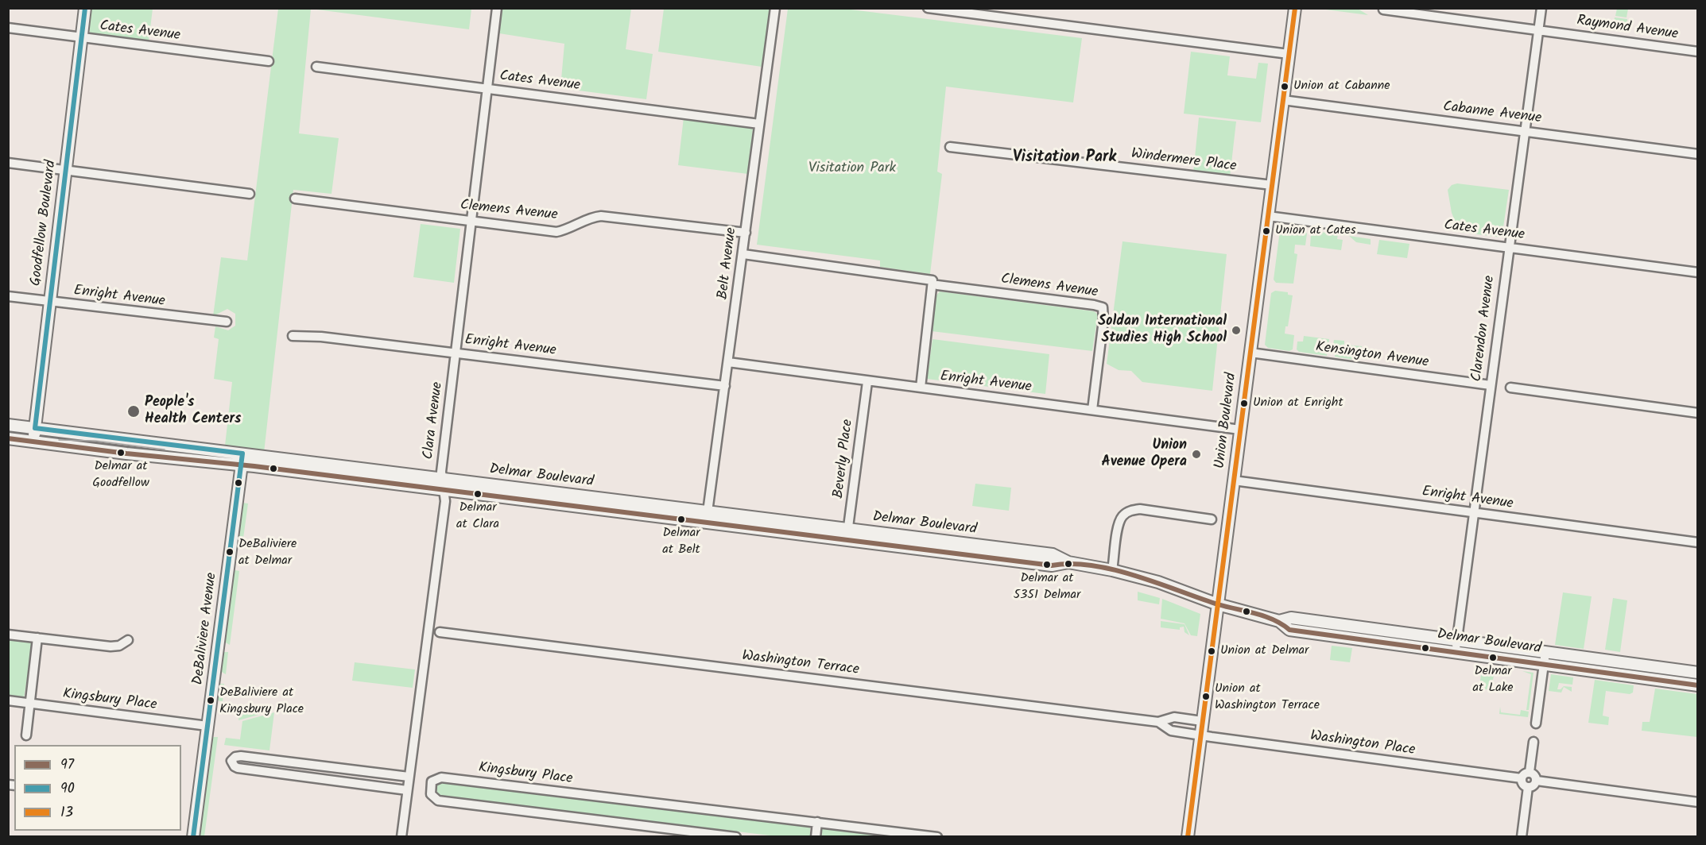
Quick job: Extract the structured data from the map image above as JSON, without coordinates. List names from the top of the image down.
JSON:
{
  "streets": {
    "main road": [
      "Goodfellow Boulevard",
      "Union Boulevard",
      "Delmar Boulevard",
      "DeBaliviere Avenue"
    ],
    "street": [
      "Raymond Avenue",
      "Cates Avenue",
      "Cabanne Avenue",
      "Windermere Place",
      "Clemens Avenue",
      "Belt Avenue",
      "Enright Avenue",
      "Clarendon Avenue",
      "Kensington Avenue",
      "Clara Avenue",
      "Beverly Place",
      "Washington Terrace",
      "Kingsbury Place",
      "Washington Place"
    ]
  },
  "crossings": [
    ["Raymond Avenue", "Clarendon Avenue"],
    ["Cates Avenue", "Goodfellow Boulevard"],
    ["Cates Avenue", "Belt Avenue"],
    ["Cates Avenue", "Clarendon Avenue"],
    ["Cates Avenue", "Clara Avenue"],
    ["Cates Avenue", "Union Boulevard"],
    ["Cabanne Avenue", "Clarendon Avenue"],
    ["Cabanne Avenue", "Union Boulevard"],
    ["Windermere Place", "Union Boulevard"],
    ["Clemens Avenue", "Belt Avenue"],
    ["Clemens Avenue", "Enright Avenue"],
    ["Clemens Avenue", "Clara Avenue"],
    ["Goodfellow Boulevard", "Enright Avenue"],
    ["Goodfellow Boulevard", "Delmar Boulevard"],
    ["Belt Avenue", "Enright Avenue"],
    ["Belt Avenue", "Delmar Boulevard"],
    ["Enright Avenue", "Clarendon Avenue"],
    ["Enright Avenue", "Clara Avenue"],
    ["Enright Avenue", "Union Boulevard"],
    ["Enright Avenue", "Beverly Place"],
    ["Clarendon Avenue", "Kensington Avenue"],
    ["Clarendon Avenue", "Delmar Boulevard"],
    ["Kensington Avenue", "Union Boulevard"],
    ["Clara Avenue", "Delmar Boulevard"],
    ["Union Boulevard", "Delmar Boulevard"],
    ["Union Boulevard", "Washington Place"],
    ["Beverly Place", "Delmar Boulevard"],
    ["Delmar Boulevard", "DeBaliviere Avenue"],
    ["DeBaliviere Avenue", "Kingsbury Place"],
    ["Washington Terrace", "Washington Place"]
  ],
  "districts": ["Visitation Park"],
  "parks": ["Visitation Park"],
  "places": [
    "Union at Cabanne",
    "Union at Cates",
    "Soldan International Studies High School",
    "Union at Enright",
    "People's Health Centers",
    "Delmar at Goodfellow",
    "Union Avenue Opera",
    "Delmar at Clara",
    "Delmar at Belt",
    "DeBaliviere at Delmar",
    "Delmar at 5351 Delmar",
    "Union at Delmar",
    "Delmar at Lake",
    "Union at Washington Terrace",
    "DeBaliviere at Kingsbury Place"
  ],
  "lines": ["transit line 90", "transit line 13", "transit line 97"],
  "legend": ["97", "90", "13"]
}
